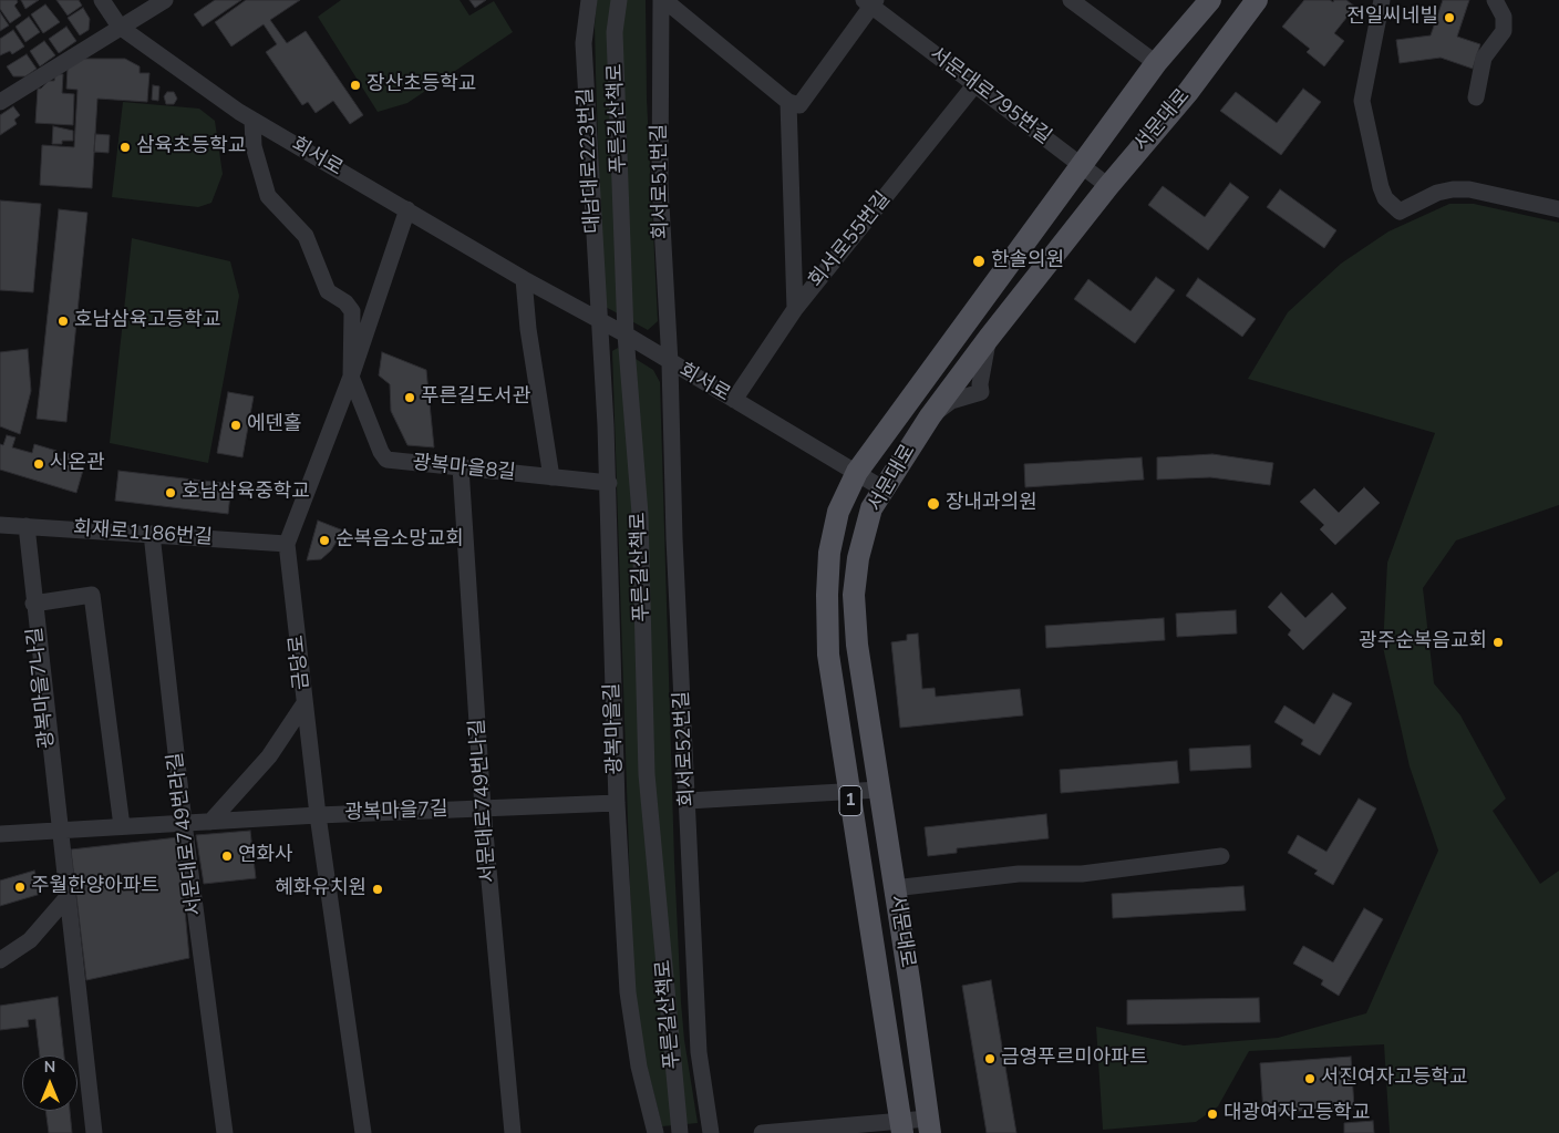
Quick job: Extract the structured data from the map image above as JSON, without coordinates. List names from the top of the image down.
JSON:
{
  "streets": {
    "main road": ["서문대로", "1"],
    "street": [
      "서문대로795번길",
      "푸른길산책로",
      "회서로",
      "대남대로223번길",
      "회서로51번길",
      "회서로55번길",
      "광복마을8길",
      "회재로1186번길",
      "금당로",
      "광복마을7나길",
      "광복마을길",
      "회서로52번길",
      "서문대로749번나길",
      "광복마을7길",
      "서문대로749번라길"
    ]
  },
  "crossings": [
    ["서문대로795번길", "서문대로"],
    ["서문대로795번길", "회서로55번길"],
    ["푸른길산책로", "회서로"],
    ["서문대로", "회서로"],
    ["회서로", "대남대로223번길"],
    ["회서로", "회서로51번길"],
    ["회서로", "회서로55번길"],
    ["회서로", "금당로"],
    ["회서로", "광복마을길"],
    ["회서로", "회서로52번길"],
    ["대남대로223번길", "광복마을길"],
    ["회서로51번길", "회서로52번길"],
    ["광복마을8길", "금당로"],
    ["광복마을8길", "광복마을길"],
    ["광복마을8길", "서문대로749번나길"],
    ["회재로1186번길", "금당로"],
    ["회재로1186번길", "서문대로749번라길"],
    ["금당로", "광복마을7길"],
    ["광복마을7나길", "광복마을7길"],
    ["광복마을길", "광복마을7길"],
    ["서문대로749번나길", "광복마을7길"],
    ["광복마을7길", "서문대로749번라길"]
  ],
  "places": [
    "전일씨네빌",
    "장산초등학교",
    "삼육초등학교",
    "한솔의원",
    "호남삼육고등학교",
    "푸른길도서관",
    "에덴홀",
    "시온관",
    "호남삼육중학교",
    "장내과의원",
    "순복음소망교회",
    "광주순복음교회",
    "연화사",
    "주월한양아파트",
    "혜화유치원",
    "금영푸르미아파트",
    "서진여자고등학교",
    "대광여자고등학교"
  ],
  "north": "top"
}
